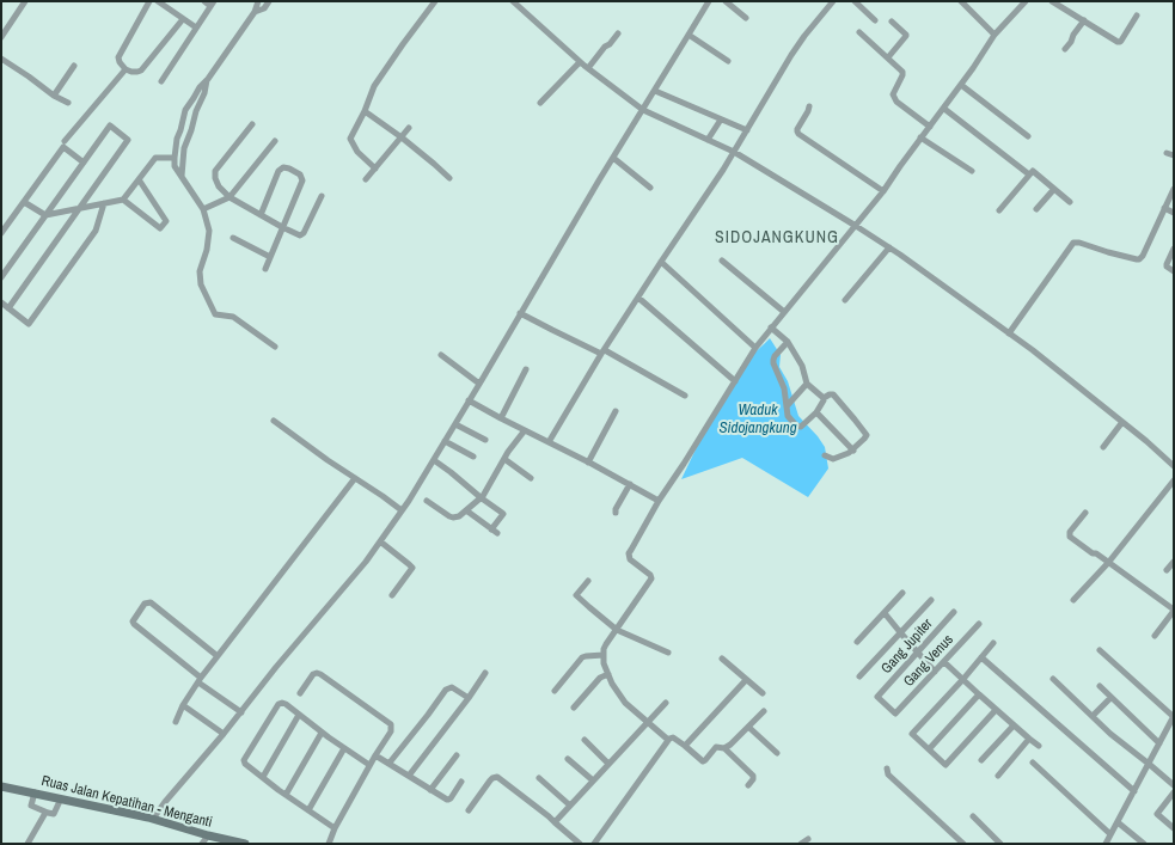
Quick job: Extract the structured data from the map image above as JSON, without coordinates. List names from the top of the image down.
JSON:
{
  "streets": {
    "main road": ["Ruas Jalan Kepatihan - Menganti"],
    "street": ["Gang Jupiter", "Gang Venus"]
  },
  "crossings": [
    ["Gang Jupiter", "Gang Venus"]
  ],
  "districts": ["SIDOJANGKUNG"],
  "water": ["Waduk Sidojangkung"]
}
